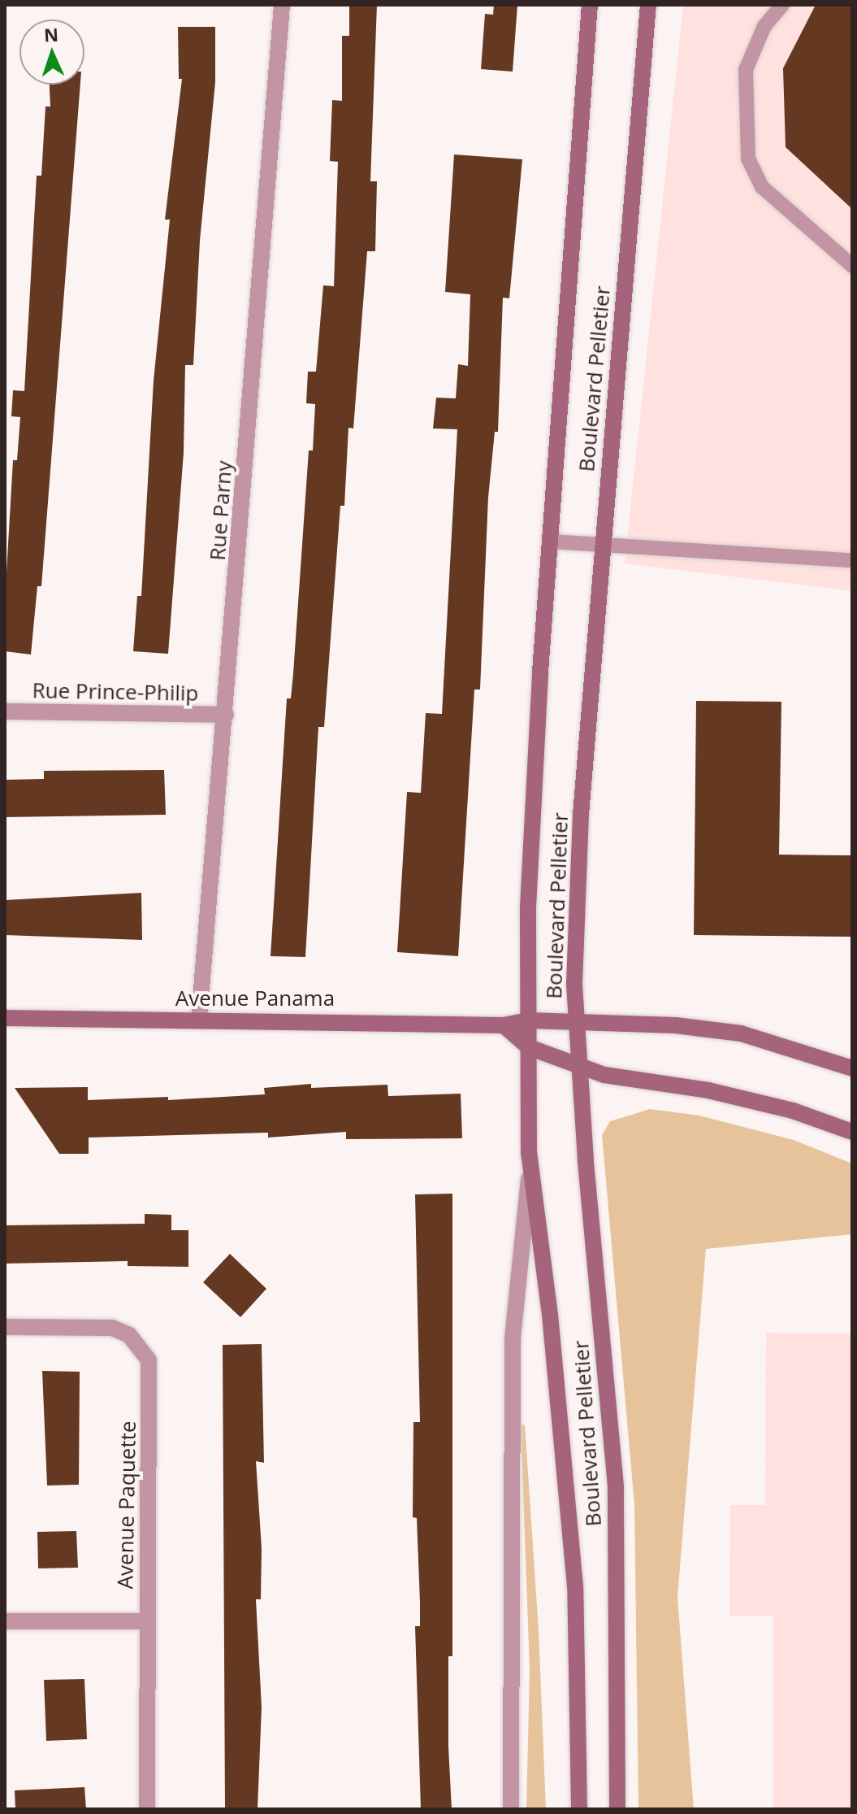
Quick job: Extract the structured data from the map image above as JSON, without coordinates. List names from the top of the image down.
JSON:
{
  "streets": {
    "street": [
      "Boulevard Pelletier",
      "Rue Parny",
      "Rue Prince-Philip",
      "Avenue Panama",
      "Avenue Paquette"
    ]
  },
  "crossings": [
    ["Boulevard Pelletier", "Avenue Panama"],
    ["Rue Parny", "Rue Prince-Philip"],
    ["Rue Parny", "Avenue Panama"]
  ],
  "north": "top"
}
